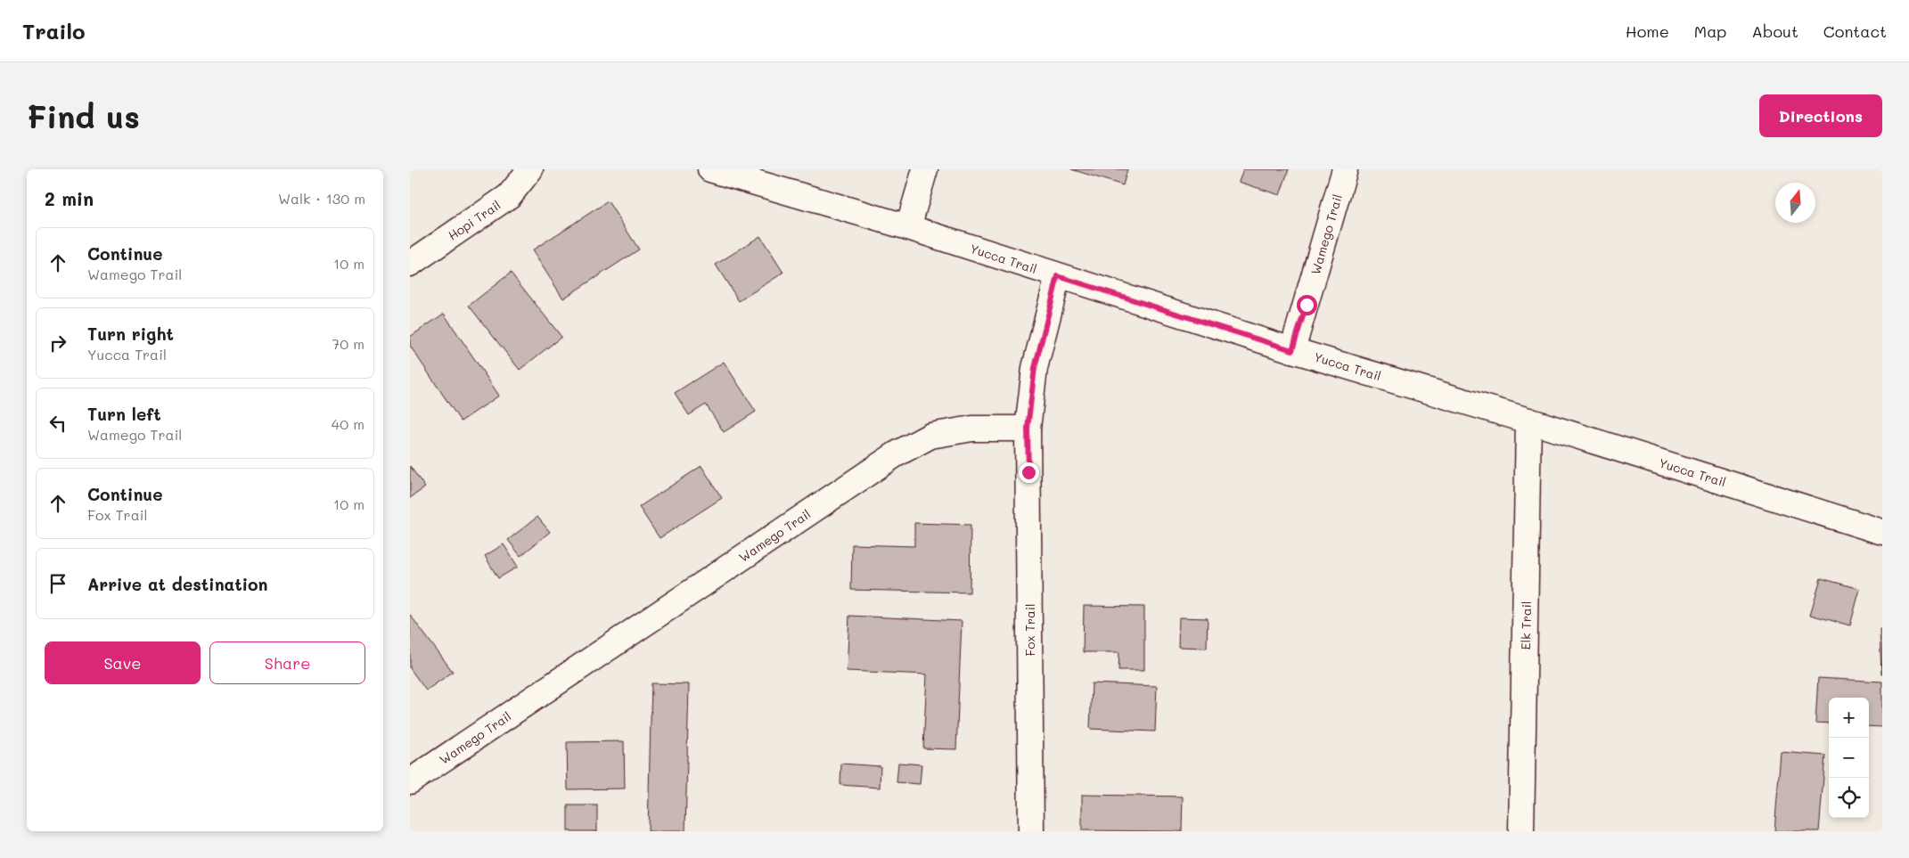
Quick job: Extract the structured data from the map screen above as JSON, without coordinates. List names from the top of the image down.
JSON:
{
  "streets": {
    "street": [
      "Hopi Trail",
      "Wamego Trail",
      "Yucca Trail",
      "Elk Trail",
      "Fox Trail"
    ]
  },
  "crossings": [
    ["Wamego Trail", "Yucca Trail"],
    ["Wamego Trail", "Fox Trail"],
    ["Yucca Trail", "Elk Trail"]
  ],
  "north": "top",
  "page": {
    "header": "Trailo",
    "nav": [
      "Home",
      "Map",
      "About",
      "Contact"
    ],
    "buttons": [
      "Directions",
      ["Save", "Share"]
    ],
    "title": "Find us",
    "heading": ["2 min", "Walk · 130 m"],
    "list": [
      ["Continue", "Wamego Trail", "10 m"],
      ["Turn right", "Yucca Trail", "70 m"],
      ["Turn left", "Wamego Trail", "40 m"],
      ["Continue", "Fox Trail", "10 m"],
      "Arrive at destination"
    ],
    "map_buttons": ["+", "−"]
  }
}
